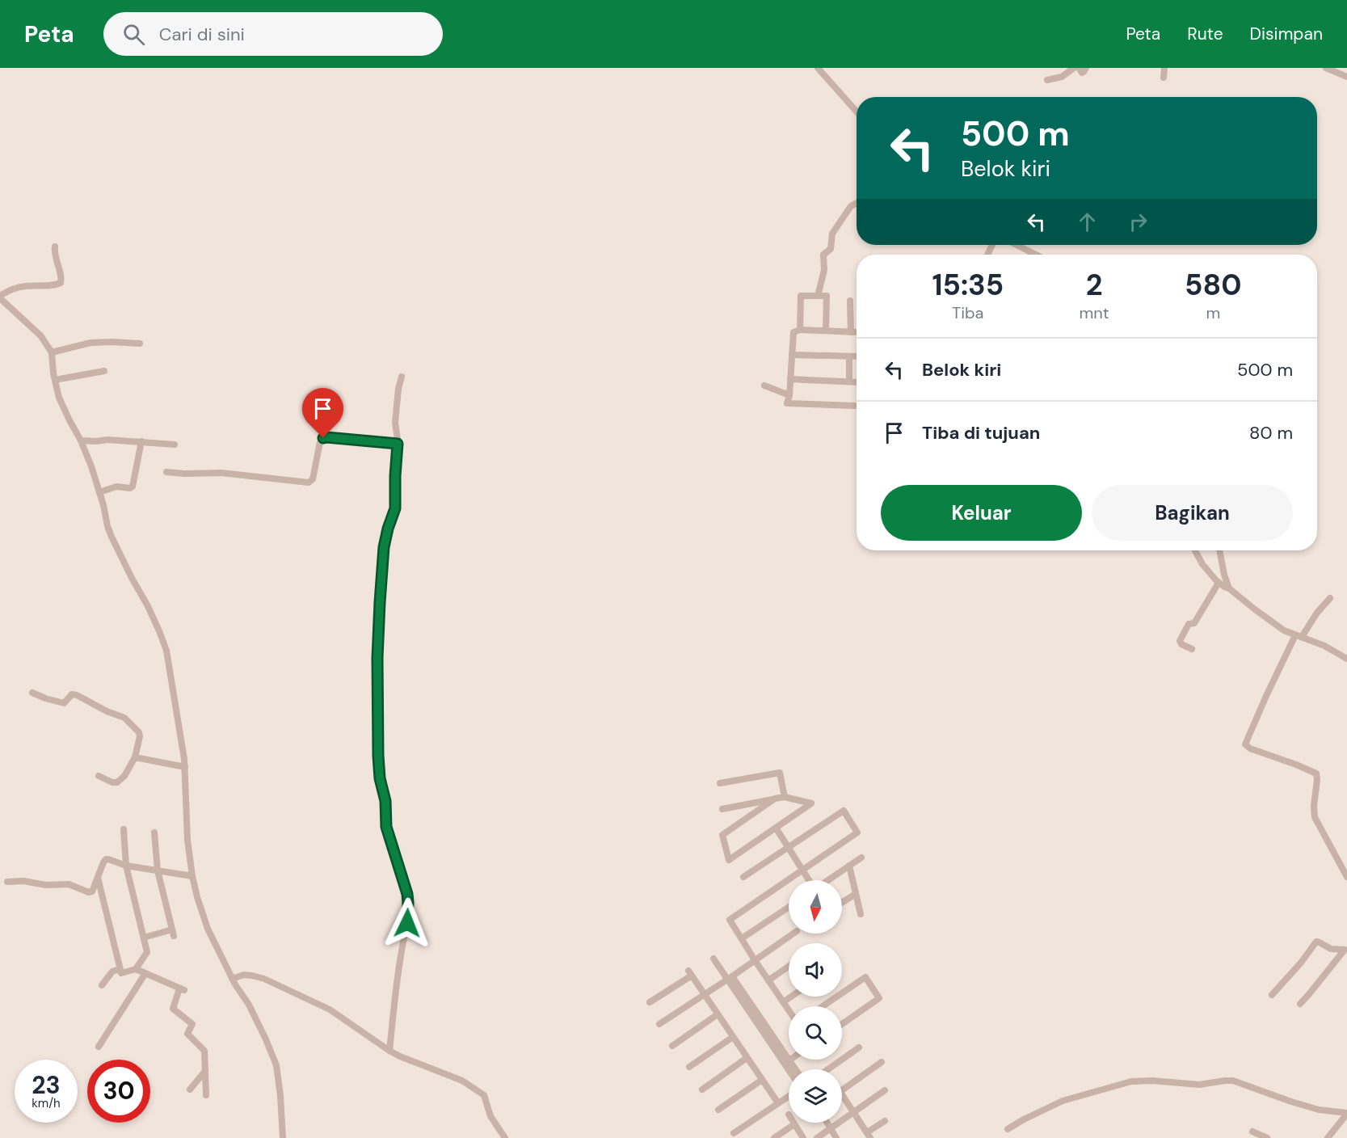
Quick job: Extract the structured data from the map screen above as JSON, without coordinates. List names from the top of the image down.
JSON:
{
  "north": "bottom",
  "page": {
    "header": "Peta",
    "search": "Cari di sini",
    "nav": ["Peta", "Rute", "Disimpan"],
    "turn": ["500 m", "Belok kiri"],
    "eta": [
      "15:35",
      "Tiba",
      "2",
      "mnt",
      "580",
      "m"
    ],
    "list": [
      {
        "name": "Belok kiri",
        "value": "500 m"
      },
      {
        "name": "Tiba di tujuan",
        "value": "80 m"
      }
    ],
    "buttons": ["Keluar", "Bagikan"],
    "speed": "23 km/h",
    "limit": "30"
  }
}
